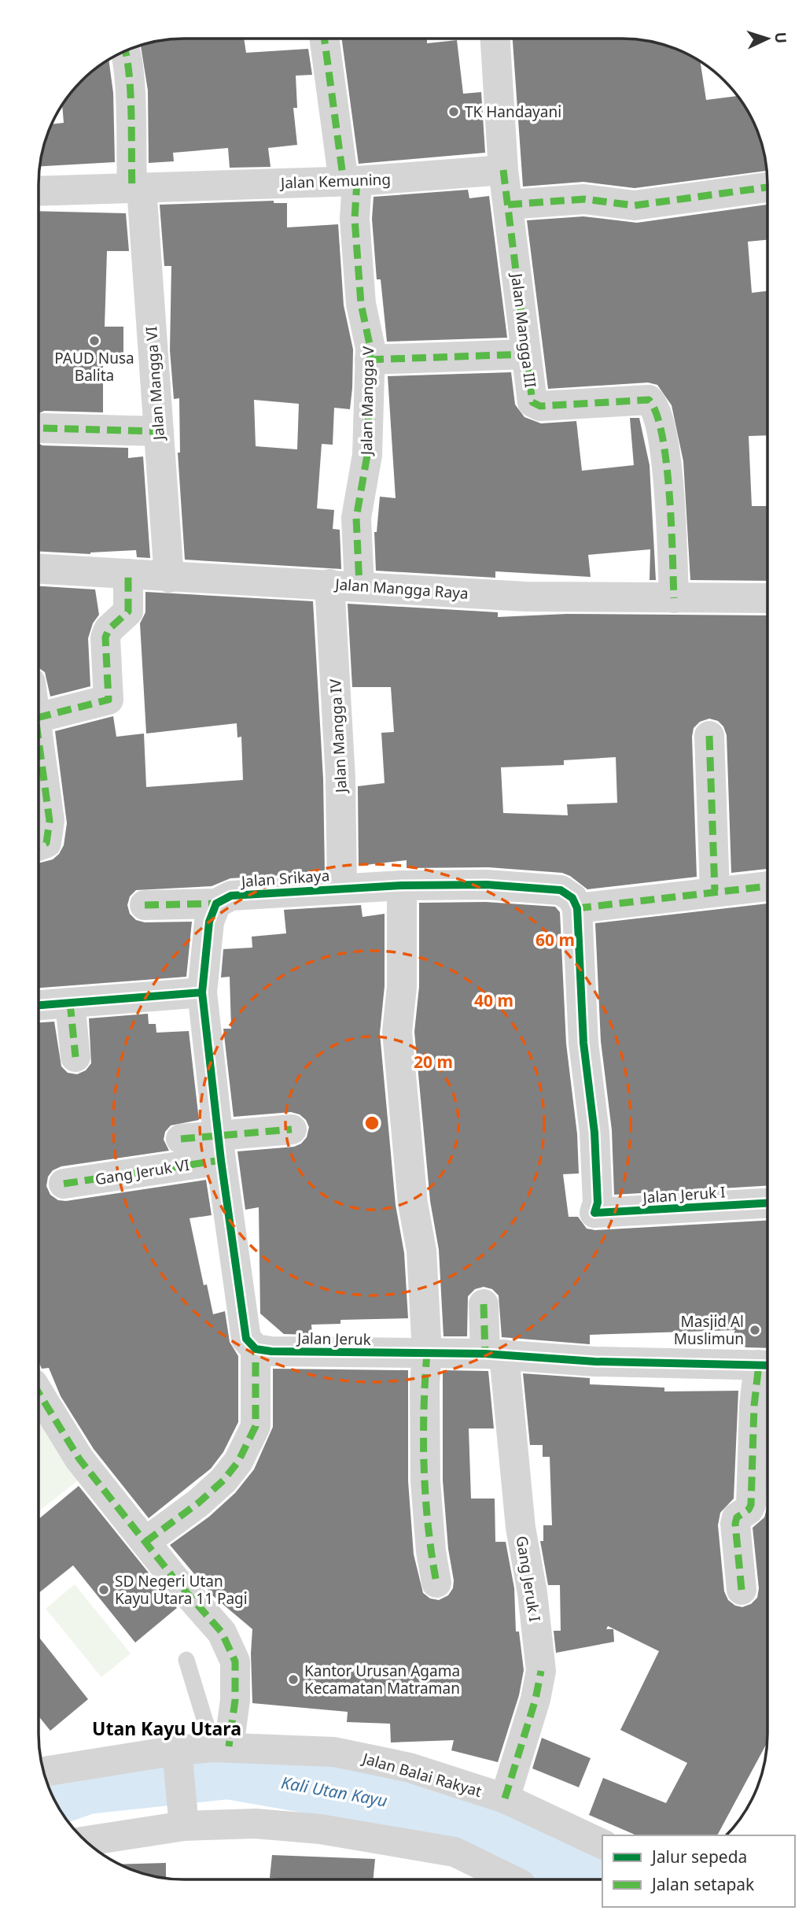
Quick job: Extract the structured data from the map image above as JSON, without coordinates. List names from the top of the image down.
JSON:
{
  "streets": {
    "street": [
      "Jalan Kemuning",
      "Jalan Mangga III",
      "Jalan Mangga VI",
      "Jalan Mangga V",
      "Jalan Mangga Raya",
      "Jalan Mangga IV",
      "Jalan Srikaya",
      "Gang Jeruk VI",
      "Jalan Jeruk I",
      "Jalan Jeruk",
      "Gang Jeruk I",
      "Jalan Balai Rakyat"
    ]
  },
  "crossings": [
    ["Jalan Kemuning", "Jalan Mangga III"],
    ["Jalan Kemuning", "Jalan Mangga VI"],
    ["Jalan Kemuning", "Jalan Mangga V"],
    ["Jalan Mangga III", "Jalan Mangga Raya"],
    ["Jalan Mangga VI", "Jalan Mangga Raya"],
    ["Jalan Mangga V", "Jalan Mangga Raya"],
    ["Jalan Mangga Raya", "Jalan Mangga IV"],
    ["Jalan Mangga IV", "Jalan Srikaya"],
    ["Jalan Srikaya", "Jalan Jeruk I"],
    ["Jalan Jeruk", "Gang Jeruk I"],
    ["Gang Jeruk I", "Jalan Balai Rakyat"]
  ],
  "districts": ["Utan Kayu Utara"],
  "water": ["Kali Utan Kayu"],
  "places": [
    "TK Handayani",
    "PAUD Nusa Balita",
    "Masjid Al Muslimun",
    "SD Negeri Utan Kayu Utara 11 Pagi",
    "Kantor Urusan Agama Kecamatan Matraman"
  ],
  "legend": ["Jalur sepeda", "Jalan setapak"],
  "north": "right",
  "rings": ["60 m", "40 m", "20 m"]
}
